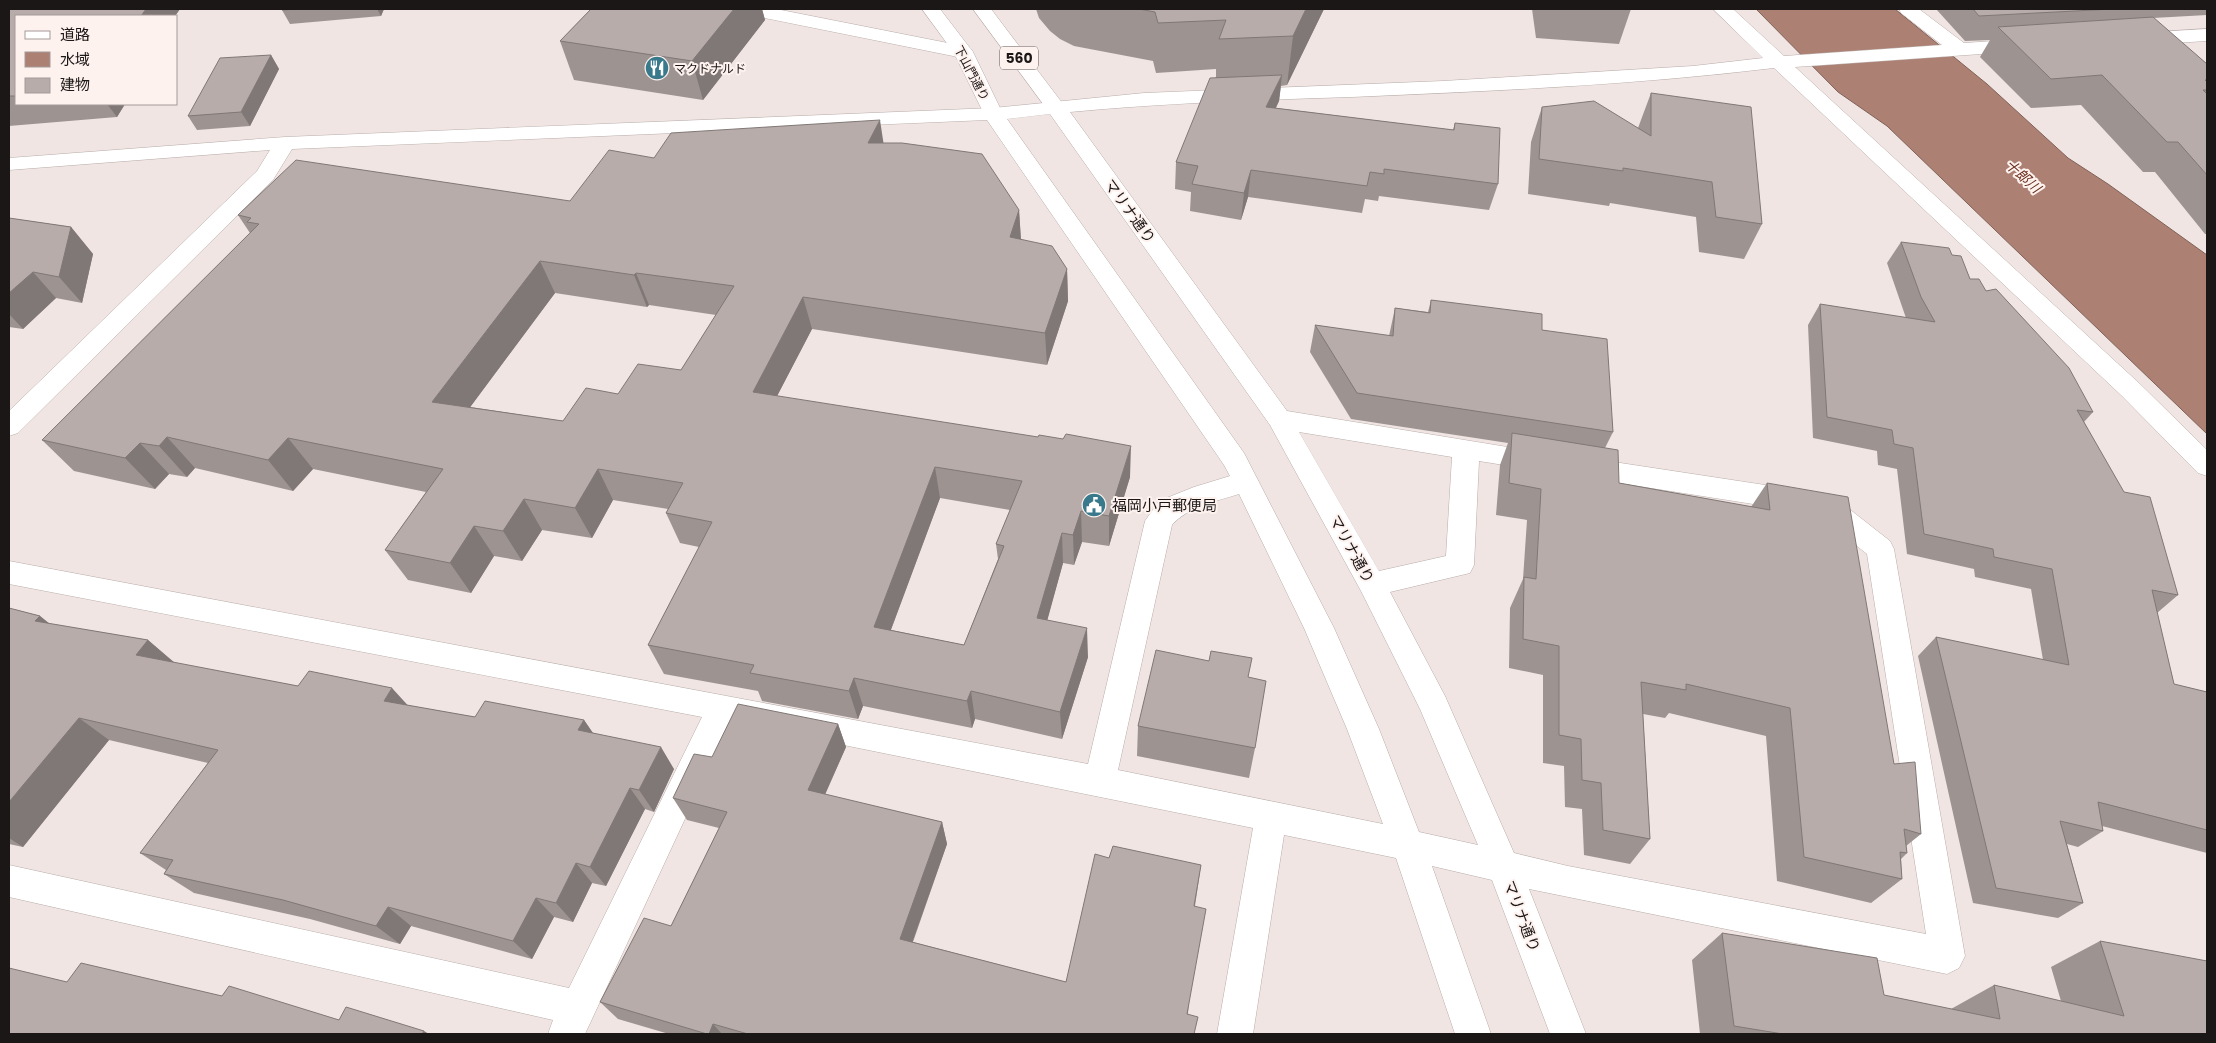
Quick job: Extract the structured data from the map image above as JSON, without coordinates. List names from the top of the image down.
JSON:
{
  "streets": {
    "street": ["560", "下山門通り", "マリナ通り"]
  },
  "crossings": [
    ["560", "マリナ通り"]
  ],
  "water": ["十郎川"],
  "places": {
    "restaurant": ["マクドナルド"],
    "public building": ["福岡小戸郵便局"]
  },
  "legend": ["道路", "水域", "建物"]
}
